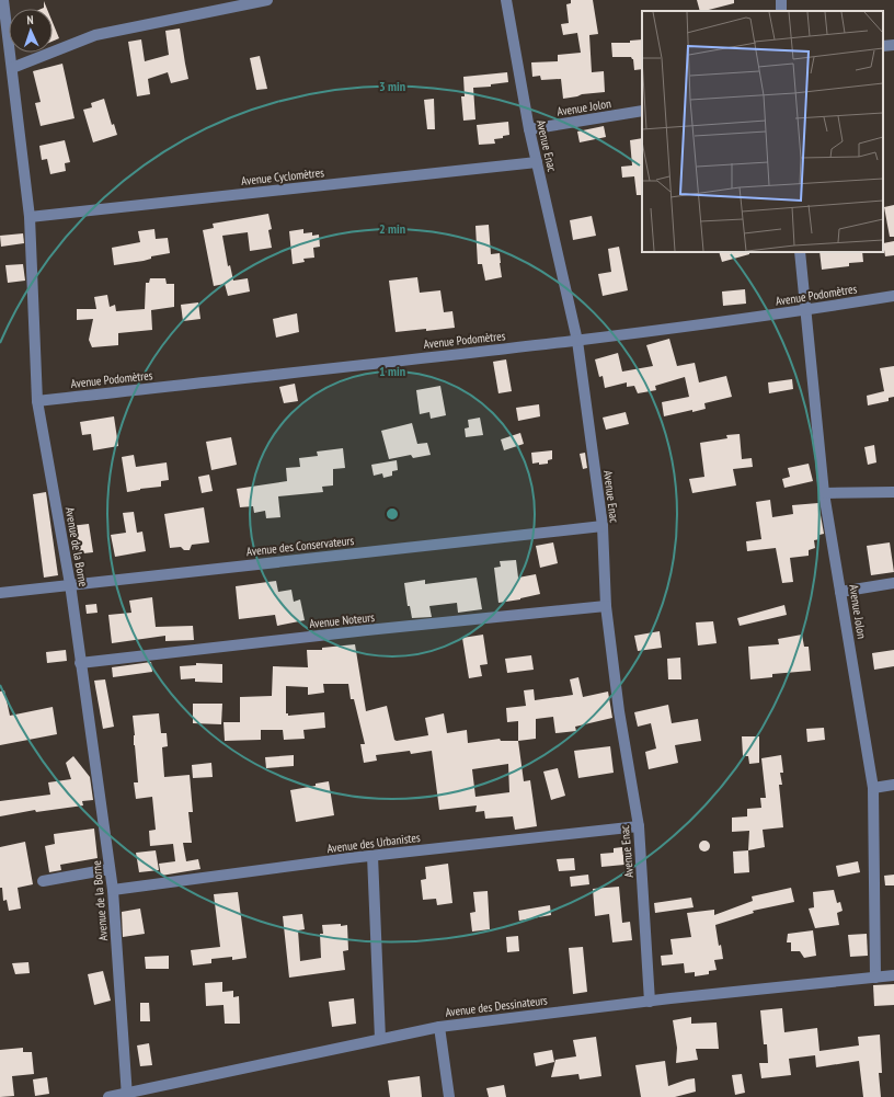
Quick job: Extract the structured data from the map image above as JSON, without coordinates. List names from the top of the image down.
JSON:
{
  "streets": {
    "street": [
      "Avenue Jolon",
      "Avenue Enac",
      "Avenue Cyclomètres",
      "Avenue Podomètres",
      "Avenue des Conservateurs",
      "Avenue de la Borne",
      "Avenue Noteurs",
      "Avenue des Urbanistes",
      "Avenue des Dessinateurs"
    ]
  },
  "crossings": [
    ["Avenue Jolon", "Avenue Enac"],
    ["Avenue Jolon", "Avenue Podomètres"],
    ["Avenue Jolon", "Avenue des Dessinateurs"],
    ["Avenue Enac", "Avenue Cyclomètres"],
    ["Avenue Enac", "Avenue Podomètres"],
    ["Avenue Enac", "Avenue des Conservateurs"],
    ["Avenue Enac", "Avenue Noteurs"],
    ["Avenue Enac", "Avenue des Urbanistes"],
    ["Avenue Enac", "Avenue des Dessinateurs"],
    ["Avenue Cyclomètres", "Avenue de la Borne"],
    ["Avenue Podomètres", "Avenue de la Borne"],
    ["Avenue des Conservateurs", "Avenue de la Borne"],
    ["Avenue de la Borne", "Avenue Noteurs"],
    ["Avenue de la Borne", "Avenue des Urbanistes"],
    ["Avenue de la Borne", "Avenue des Dessinateurs"]
  ],
  "north": "top",
  "rings": ["3 min", "2 min", "1 min"]
}
